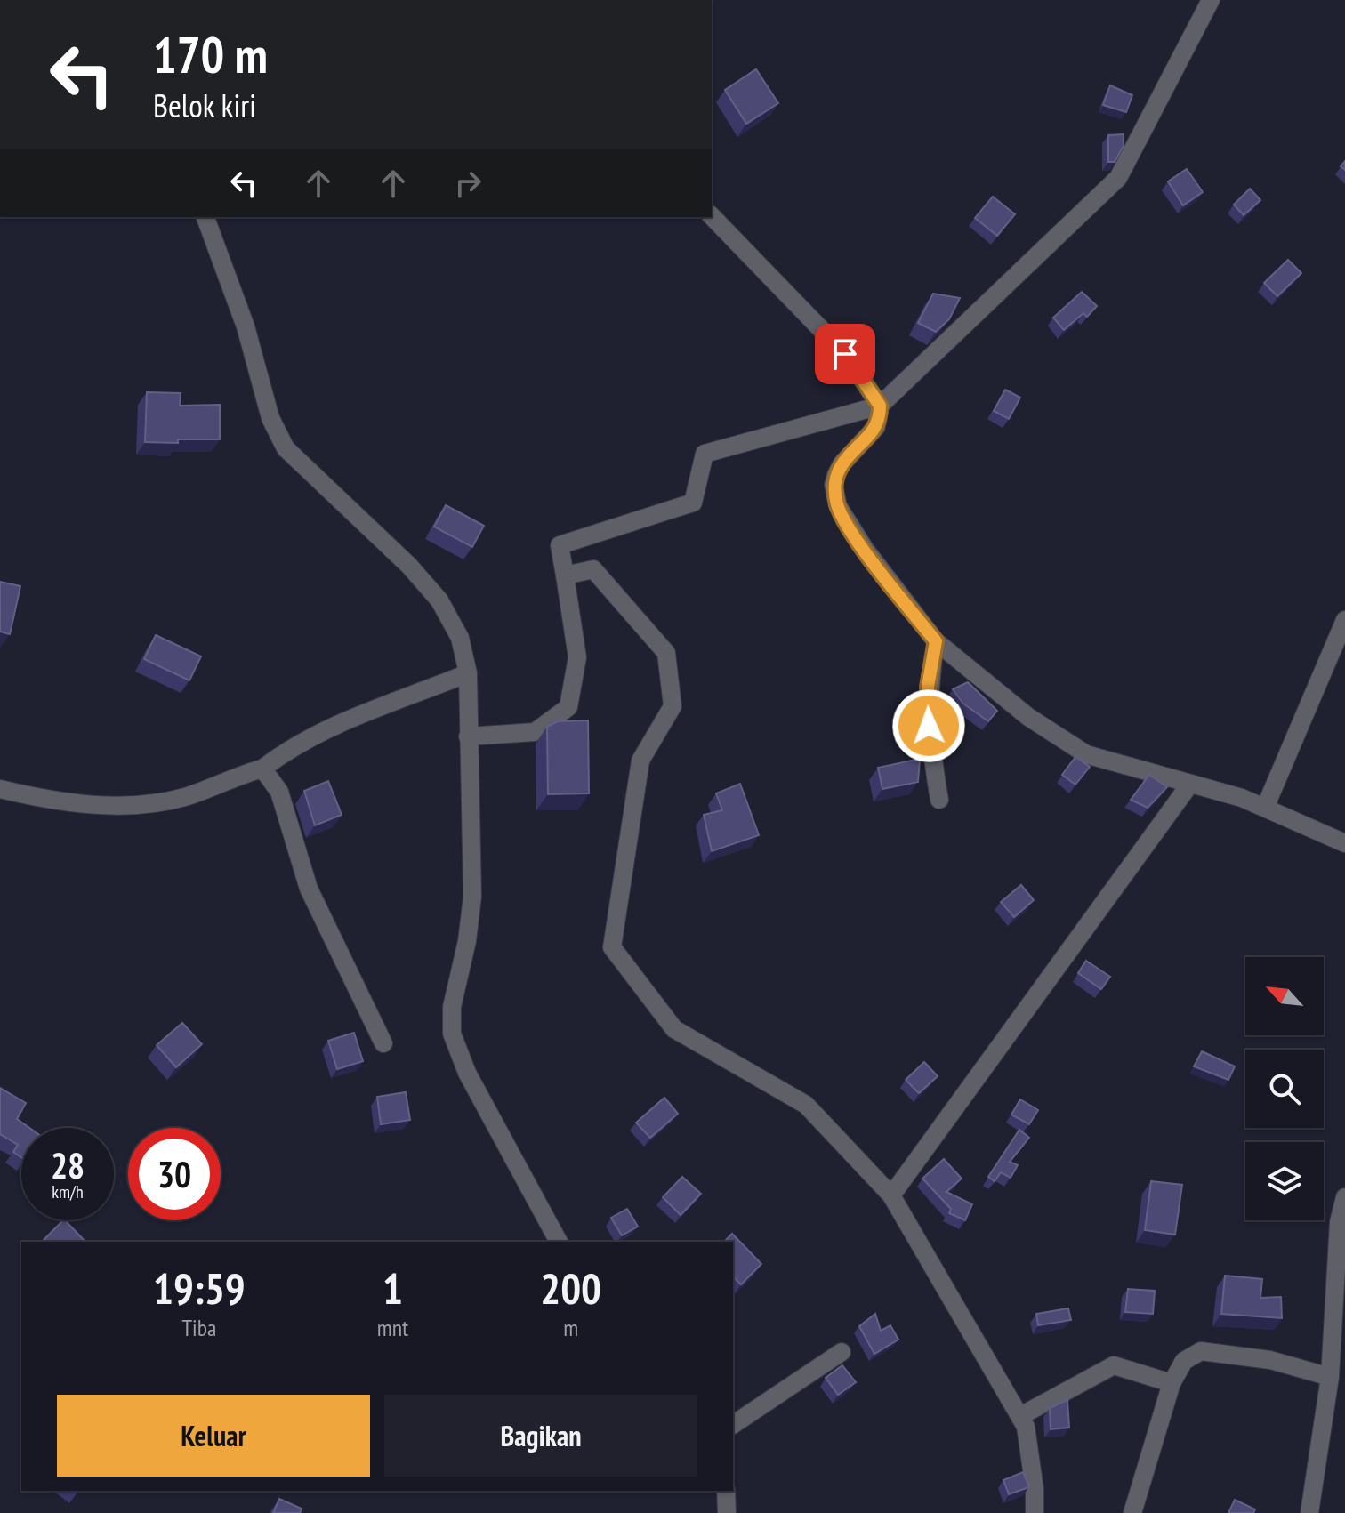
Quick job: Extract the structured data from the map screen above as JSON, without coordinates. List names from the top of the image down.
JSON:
{
  "north": "top left",
  "page": {
    "turn": ["170 m", "Belok kiri"],
    "speed": "28 km/h",
    "limit": "30",
    "eta": [
      "19:59",
      "Tiba",
      "1",
      "mnt",
      "200",
      "m"
    ],
    "buttons": ["Keluar", "Bagikan"]
  }
}
